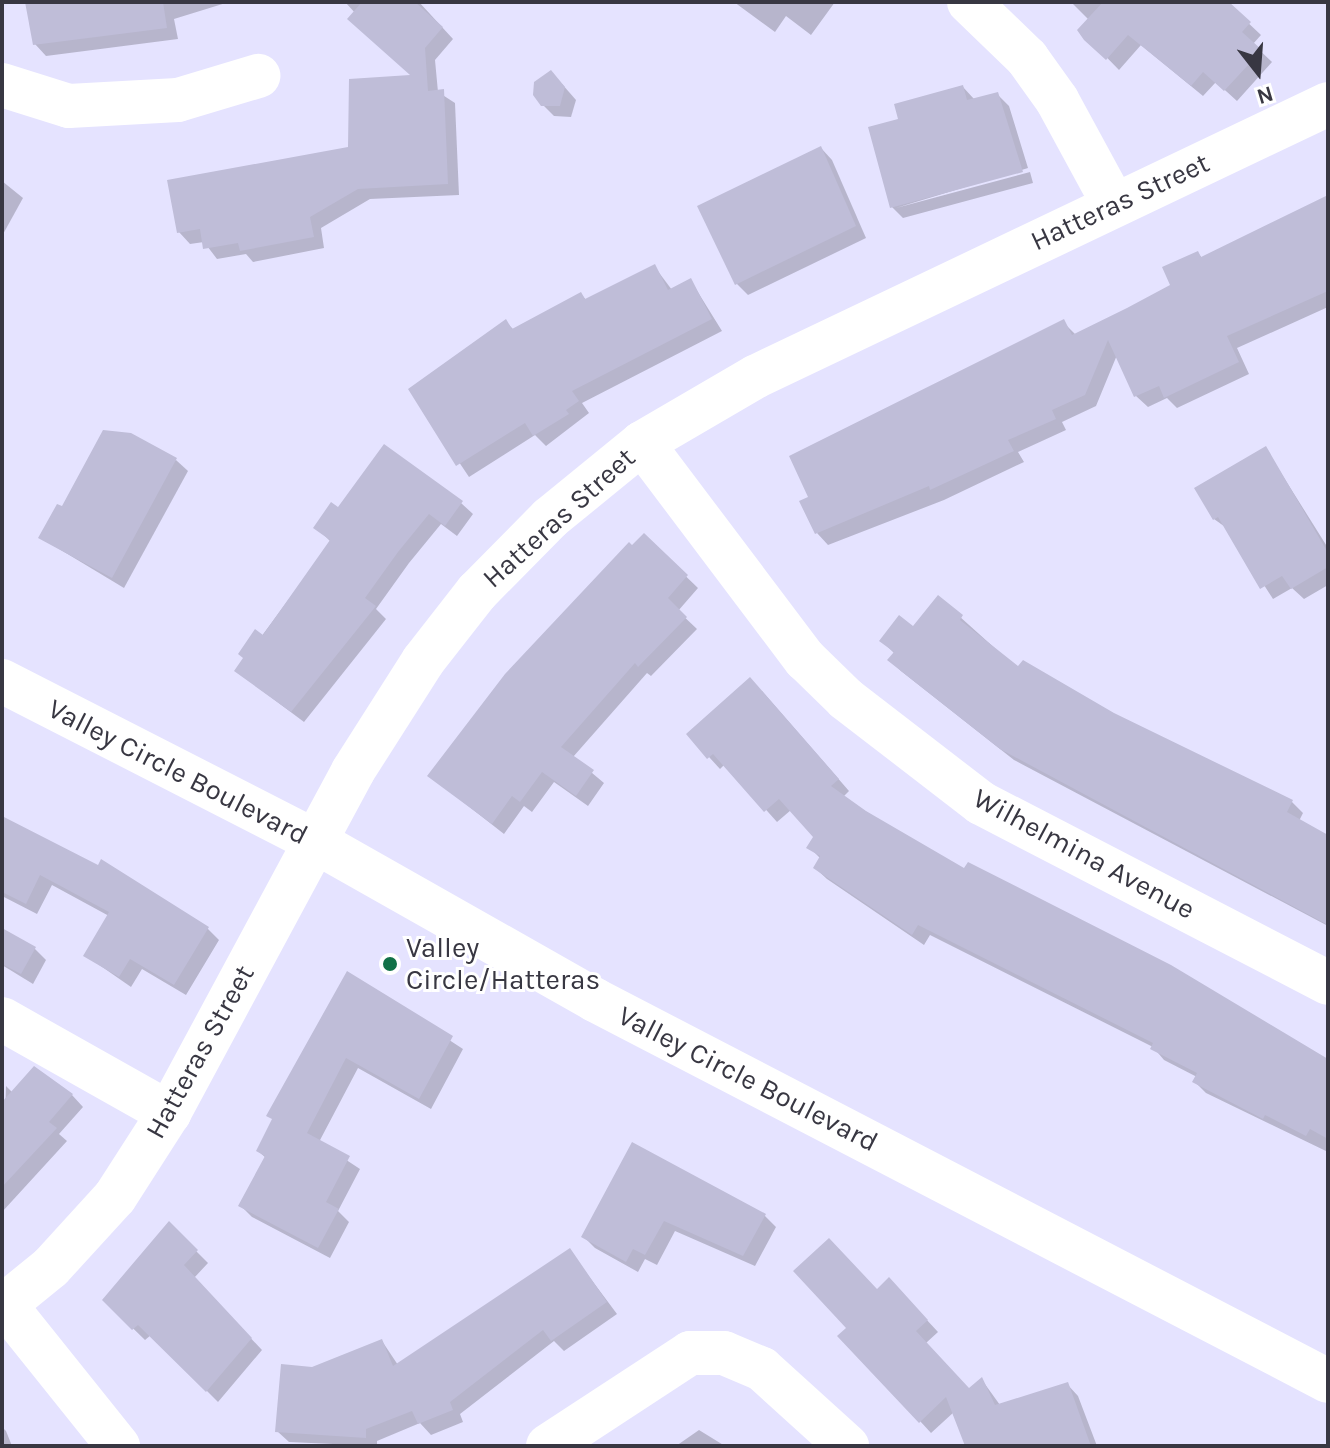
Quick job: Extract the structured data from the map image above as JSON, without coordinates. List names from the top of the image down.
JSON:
{
  "streets": {
    "street": ["Hatteras Street", "Valley Circle Boulevard", "Wilhelmina Avenue"]
  },
  "crossings": [
    ["Hatteras Street", "Valley Circle Boulevard"],
    ["Hatteras Street", "Wilhelmina Avenue"]
  ],
  "places": ["Valley Circle/Hatteras"],
  "north": "bottom"
}
